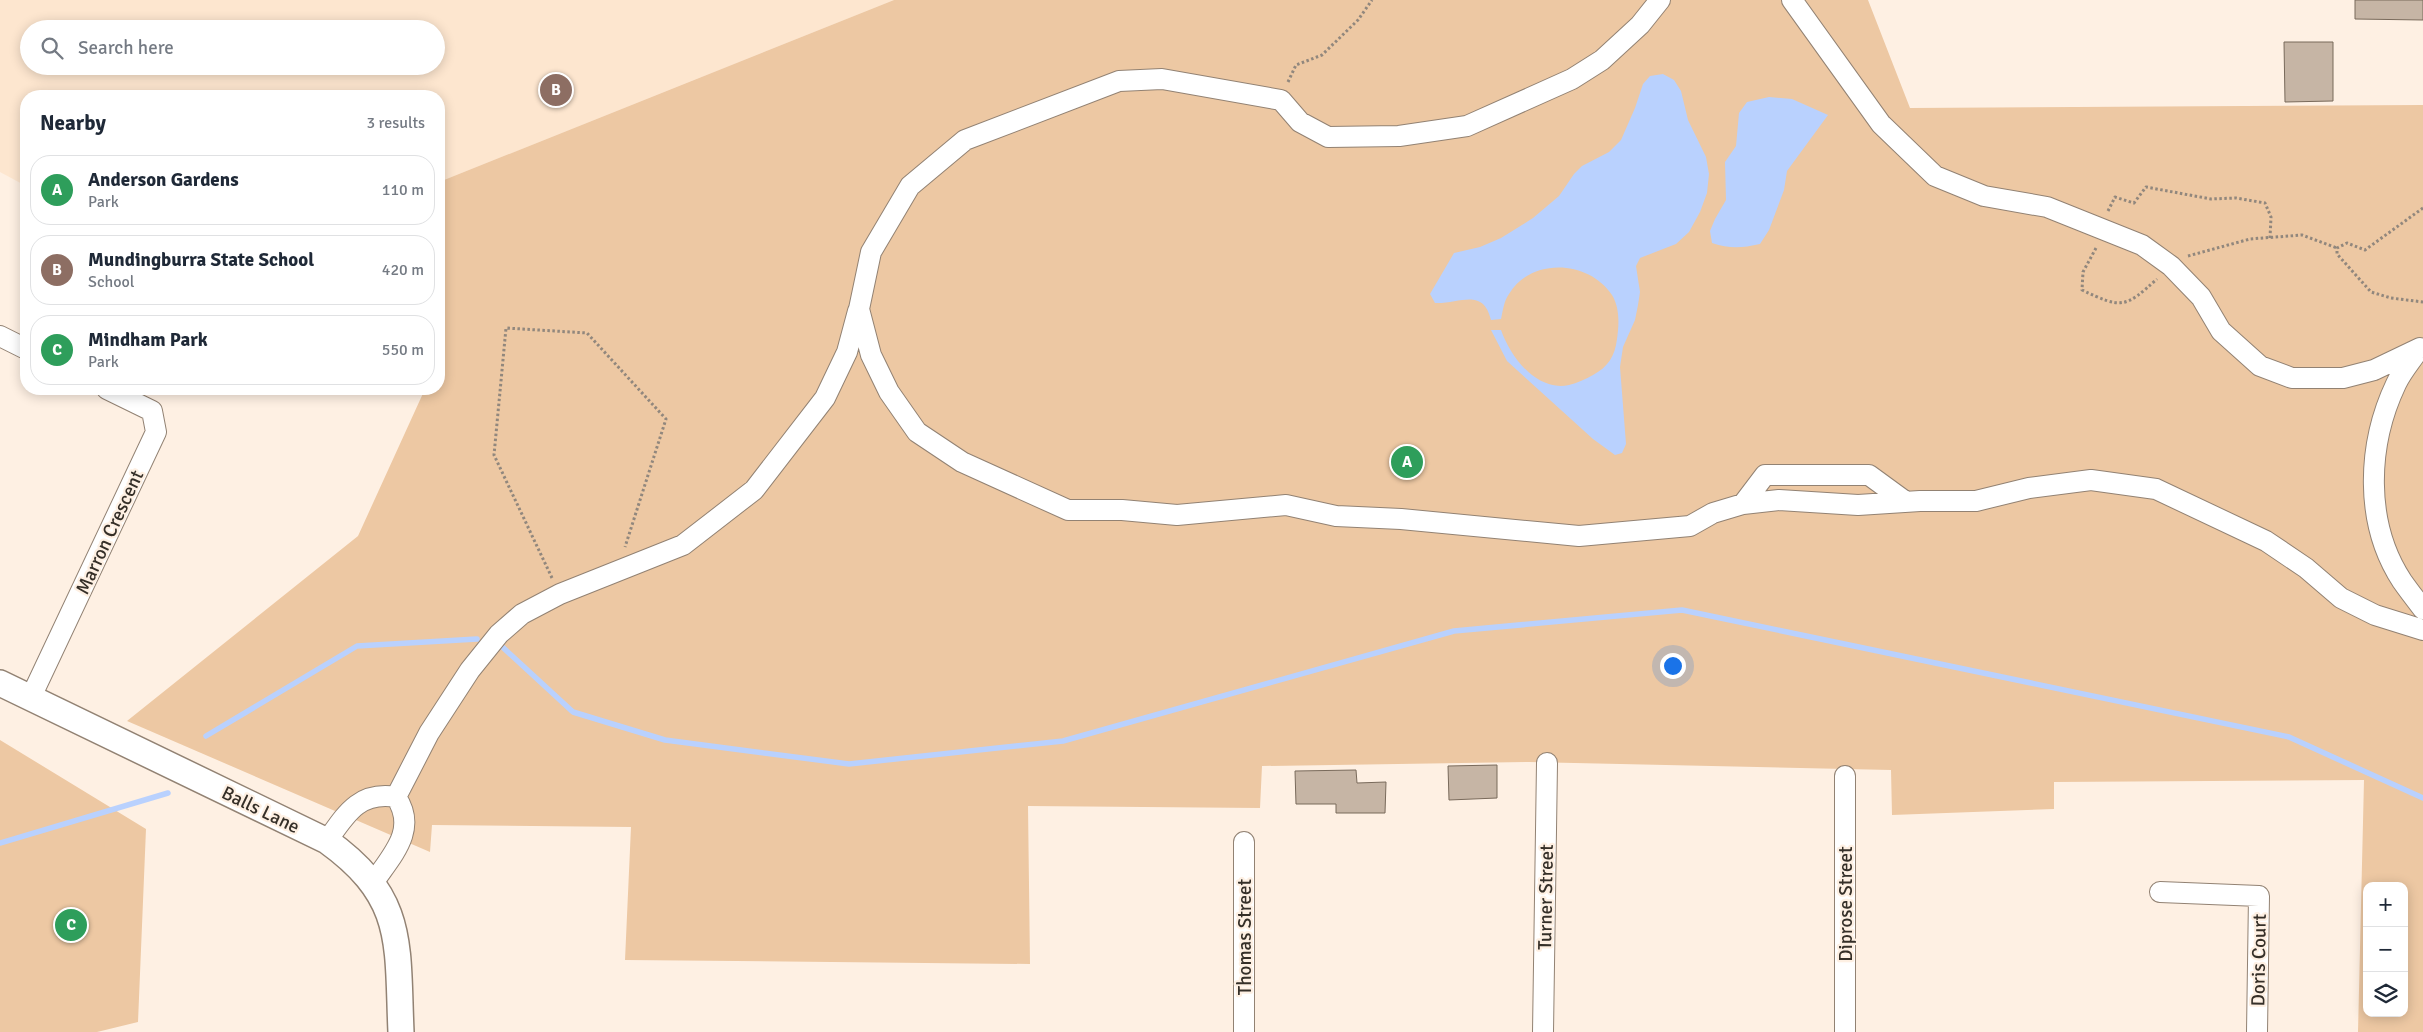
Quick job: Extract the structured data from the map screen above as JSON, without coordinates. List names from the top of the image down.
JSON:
{
  "streets": {
    "main road": ["Balls Lane"],
    "street": [
      "Marron Crescent",
      "Turner Street",
      "Diprose Street",
      "Thomas Street",
      "Doris Court"
    ]
  },
  "crossings": [
    ["Marron Crescent", "Balls Lane"]
  ],
  "page": {
    "search": "Search here",
    "pins": ["B", "A", "C"],
    "heading": ["Nearby", "3 results"],
    "list": [
      {
        "mark": "A",
        "name": "Anderson Gardens",
        "note": "Park",
        "value": "110 m"
      },
      {
        "mark": "B",
        "name": "Mundingburra State School",
        "note": "School",
        "value": "420 m"
      },
      {
        "mark": "C",
        "name": "Mindham Park",
        "note": "Park",
        "value": "550 m"
      }
    ],
    "map_buttons": ["+", "−"]
  }
}
